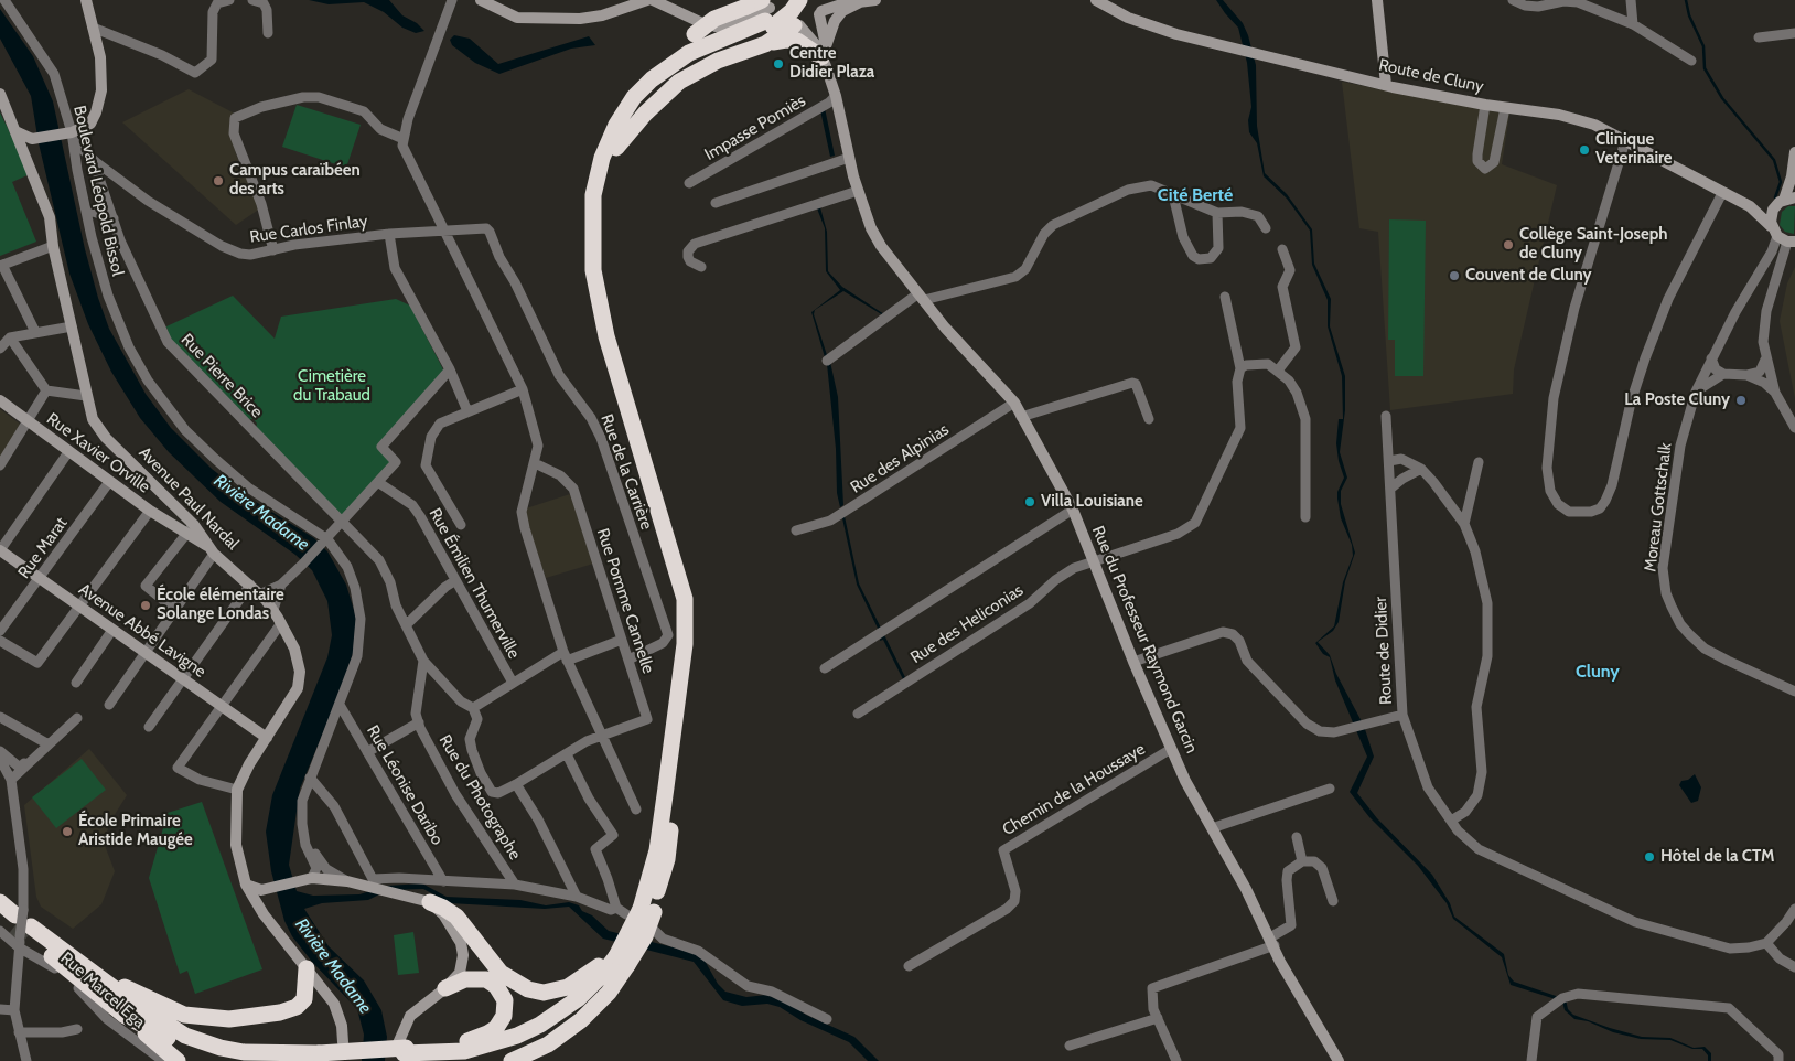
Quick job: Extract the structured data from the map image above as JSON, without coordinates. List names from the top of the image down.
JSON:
{
  "streets": {
    "main road": [
      "Route de Cluny",
      "Rue Xavier Orville",
      "Avenue Paul Nardal",
      "Avenue Abbé Lavigne",
      "Rue du Professeur Raymond Garcin"
    ],
    "street": [
      "Impasse Pomiès",
      "Boulevard Léopold Bissol",
      "Rue Carlos Finlay",
      "Rue Pierre Brice",
      "Rue des Alpinias",
      "Rue de la Carrière",
      "Moreau Gottschalk",
      "Rue Marat",
      "Rue Émilien Thumerville",
      "Rue Pomme Cannelle",
      "Rue des Heliconias",
      "Route de Didier",
      "Rue Léonise Daribo",
      "Chemin de la Houssaye",
      "Rue du Photographe",
      "Rue Marcel Ega"
    ]
  },
  "crossings": [
    ["Route de Cluny", "Moreau Gottschalk"],
    ["Impasse Pomiès", "Rue du Professeur Raymond Garcin"],
    ["Boulevard Léopold Bissol", "Rue Carlos Finlay"],
    ["Boulevard Léopold Bissol", "Rue Léonise Daribo"],
    ["Rue Carlos Finlay", "Rue Pierre Brice"],
    ["Rue Carlos Finlay", "Rue de la Carrière"],
    ["Rue Pierre Brice", "Rue du Photographe"],
    ["Rue Xavier Orville", "Avenue Paul Nardal"],
    ["Rue Xavier Orville", "Rue Marat"],
    ["Rue des Alpinias", "Rue du Professeur Raymond Garcin"],
    ["Rue de la Carrière", "Rue Pomme Cannelle"],
    ["Avenue Paul Nardal", "Avenue Abbé Lavigne"],
    ["Rue Marat", "Avenue Abbé Lavigne"],
    ["Rue des Heliconias", "Rue du Professeur Raymond Garcin"],
    ["Rue du Professeur Raymond Garcin", "Chemin de la Houssaye"]
  ],
  "districts": ["Cité Berté", "Cluny"],
  "water": ["Rivière Madame"],
  "parks": ["Cimetière du Trabaud"],
  "places": [
    "Centre Didier Plaza",
    "Clinique Veterinaire",
    "Campus caraïbéen des arts",
    "Collège Saint-Joseph de Cluny",
    "Couvent de Cluny",
    "La Poste Cluny",
    "Villa Louisiane",
    "École élémentaire Solange Londas",
    "École Primaire Aristide Maugée",
    "Hôtel de la CTM"
  ]
}
